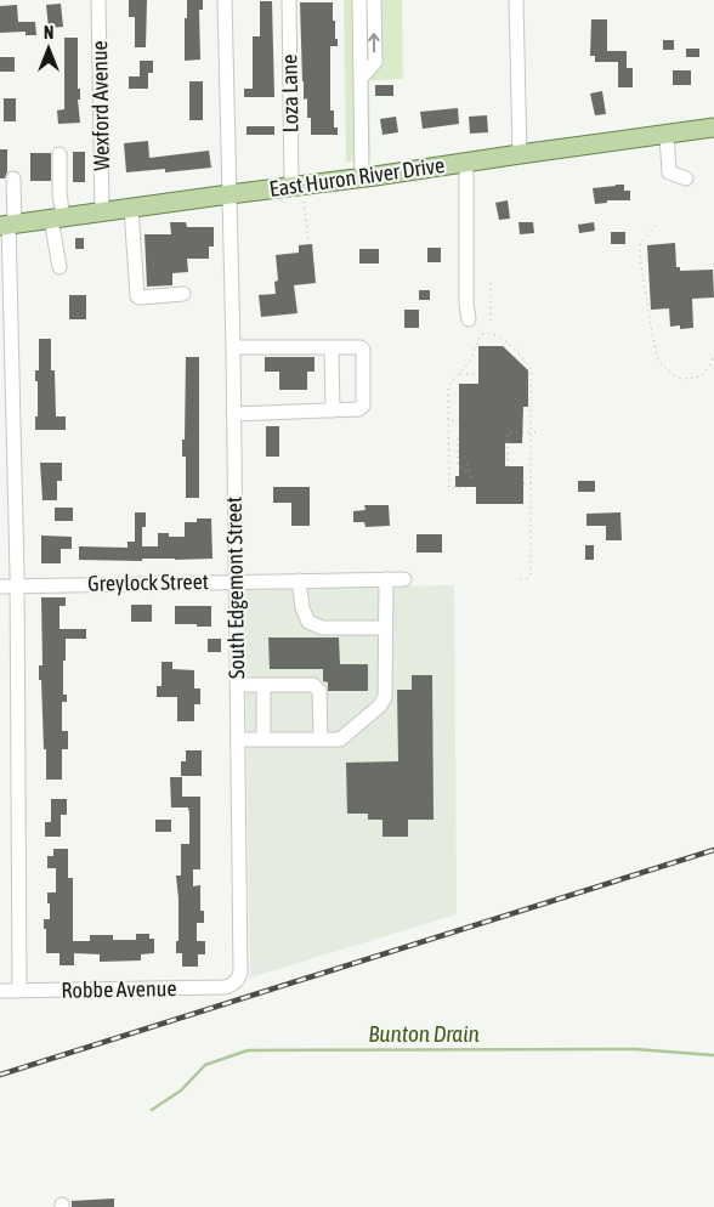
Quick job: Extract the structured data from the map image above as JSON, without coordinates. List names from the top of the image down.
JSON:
{
  "streets": {
    "main road": ["East Huron River Drive"],
    "street": [
      "Loza Lane",
      "Wexford Avenue",
      "Greylock Street",
      "South Edgemont Street",
      "Robbe Avenue"
    ]
  },
  "crossings": [
    ["Loza Lane", "East Huron River Drive"],
    ["Wexford Avenue", "East Huron River Drive"],
    ["East Huron River Drive", "South Edgemont Street"],
    ["Greylock Street", "South Edgemont Street"],
    ["South Edgemont Street", "Robbe Avenue"]
  ],
  "water": ["Bunton Drain"],
  "north": "top"
}
